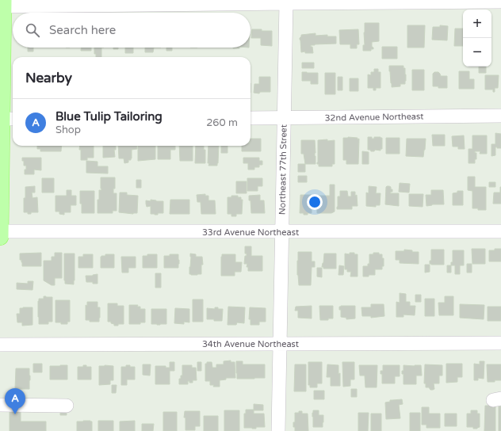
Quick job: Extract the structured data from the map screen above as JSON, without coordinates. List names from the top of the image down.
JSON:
{
  "streets": {
    "street": [
      "32nd Avenue Northeast",
      "Northeast 77th Street",
      "33rd Avenue Northeast",
      "34th Avenue Northeast"
    ]
  },
  "crossings": [
    ["32nd Avenue Northeast", "Northeast 77th Street"],
    ["Northeast 77th Street", "33rd Avenue Northeast"],
    ["Northeast 77th Street", "34th Avenue Northeast"]
  ],
  "page": {
    "map_buttons": ["+", "−"],
    "search": "Search here",
    "heading": "Nearby",
    "list": [
      {
        "mark": "A",
        "name": "Blue Tulip Tailoring",
        "note": "Shop",
        "value": "260 m"
      }
    ],
    "pins": "A"
  }
}
